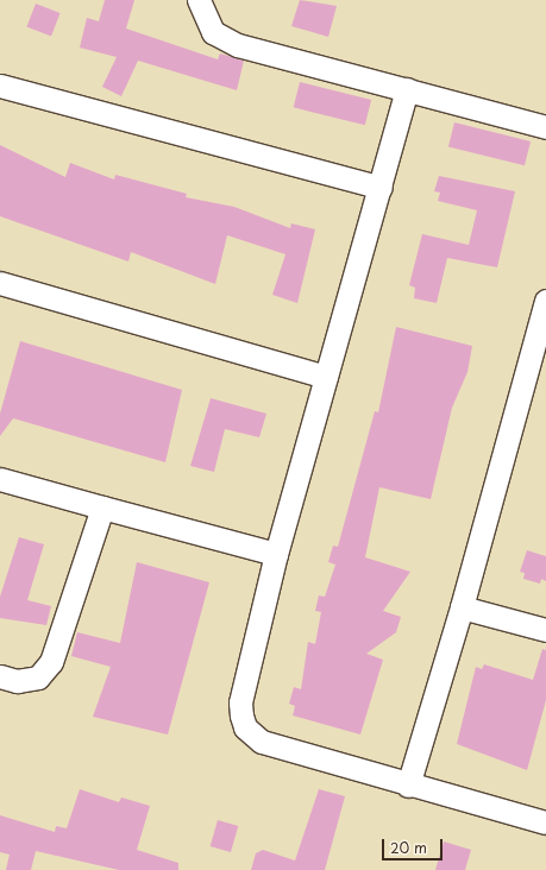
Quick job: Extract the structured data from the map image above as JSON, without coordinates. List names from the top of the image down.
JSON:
{
  "scale_bar": "20 m"
}
